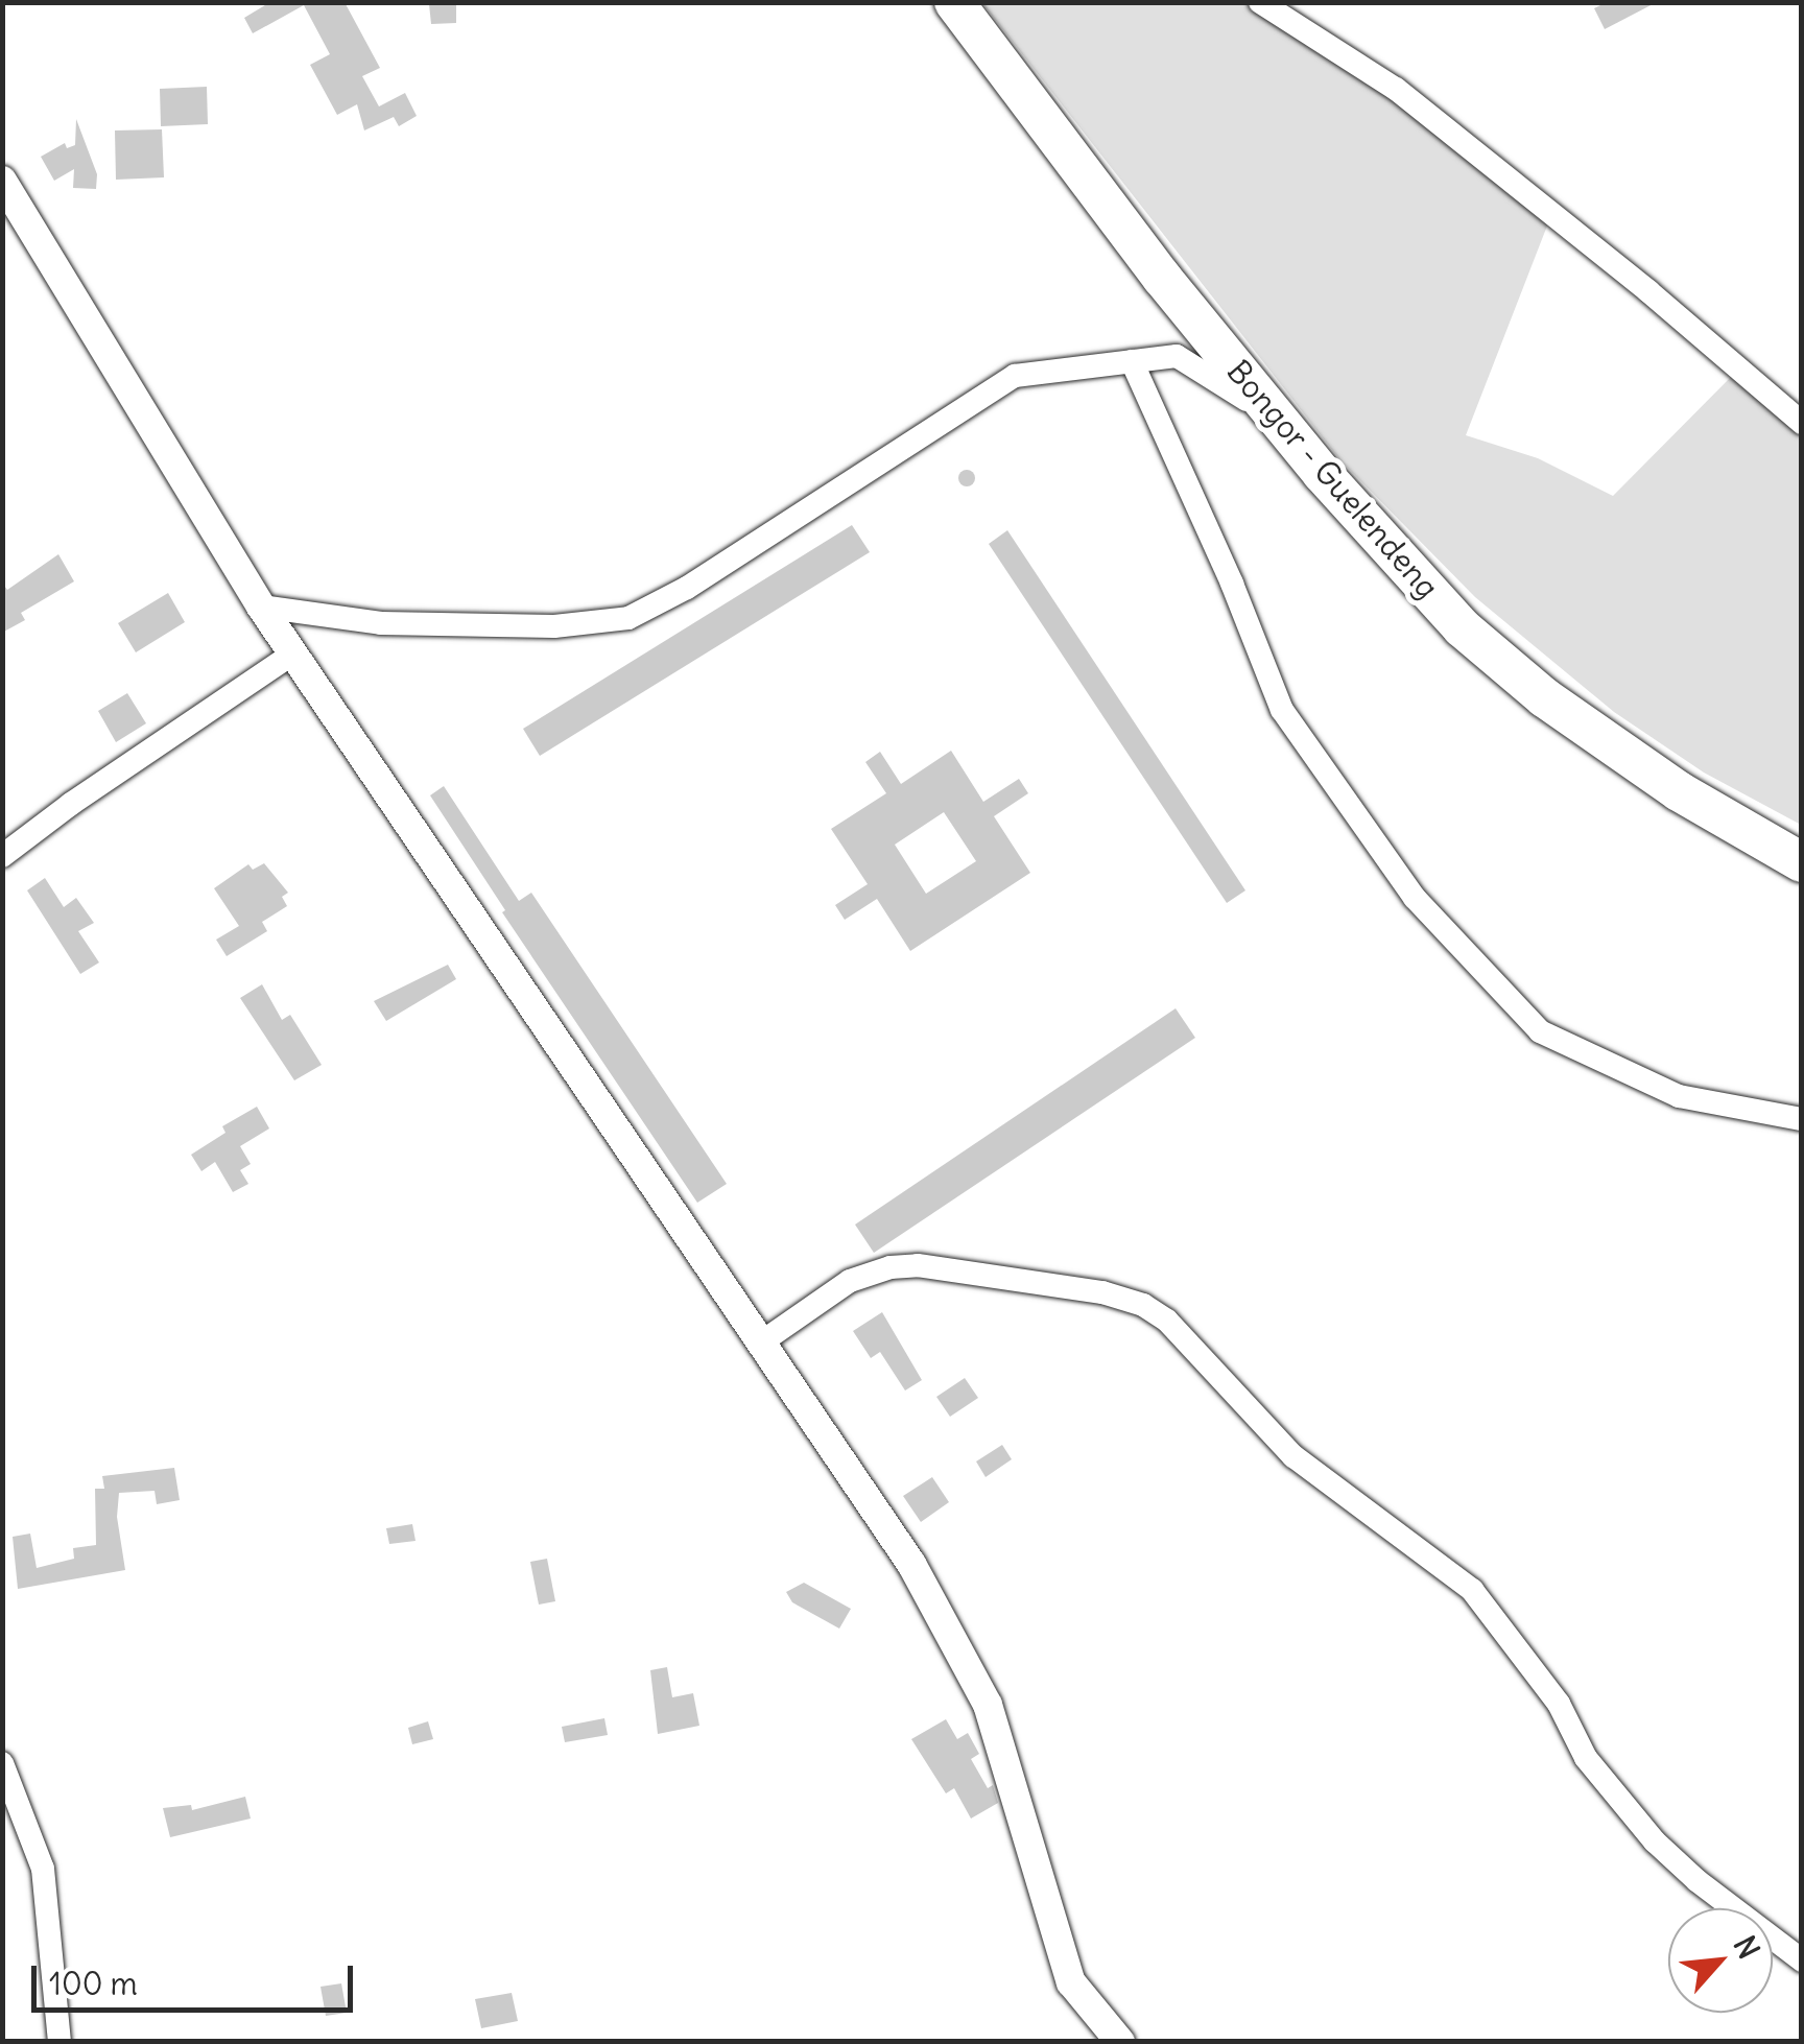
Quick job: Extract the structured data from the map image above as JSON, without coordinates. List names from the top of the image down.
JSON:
{
  "streets": {
    "highway": ["Bongor - Guelendeng"]
  },
  "scale_bar": "100 m",
  "north": "top right"
}
